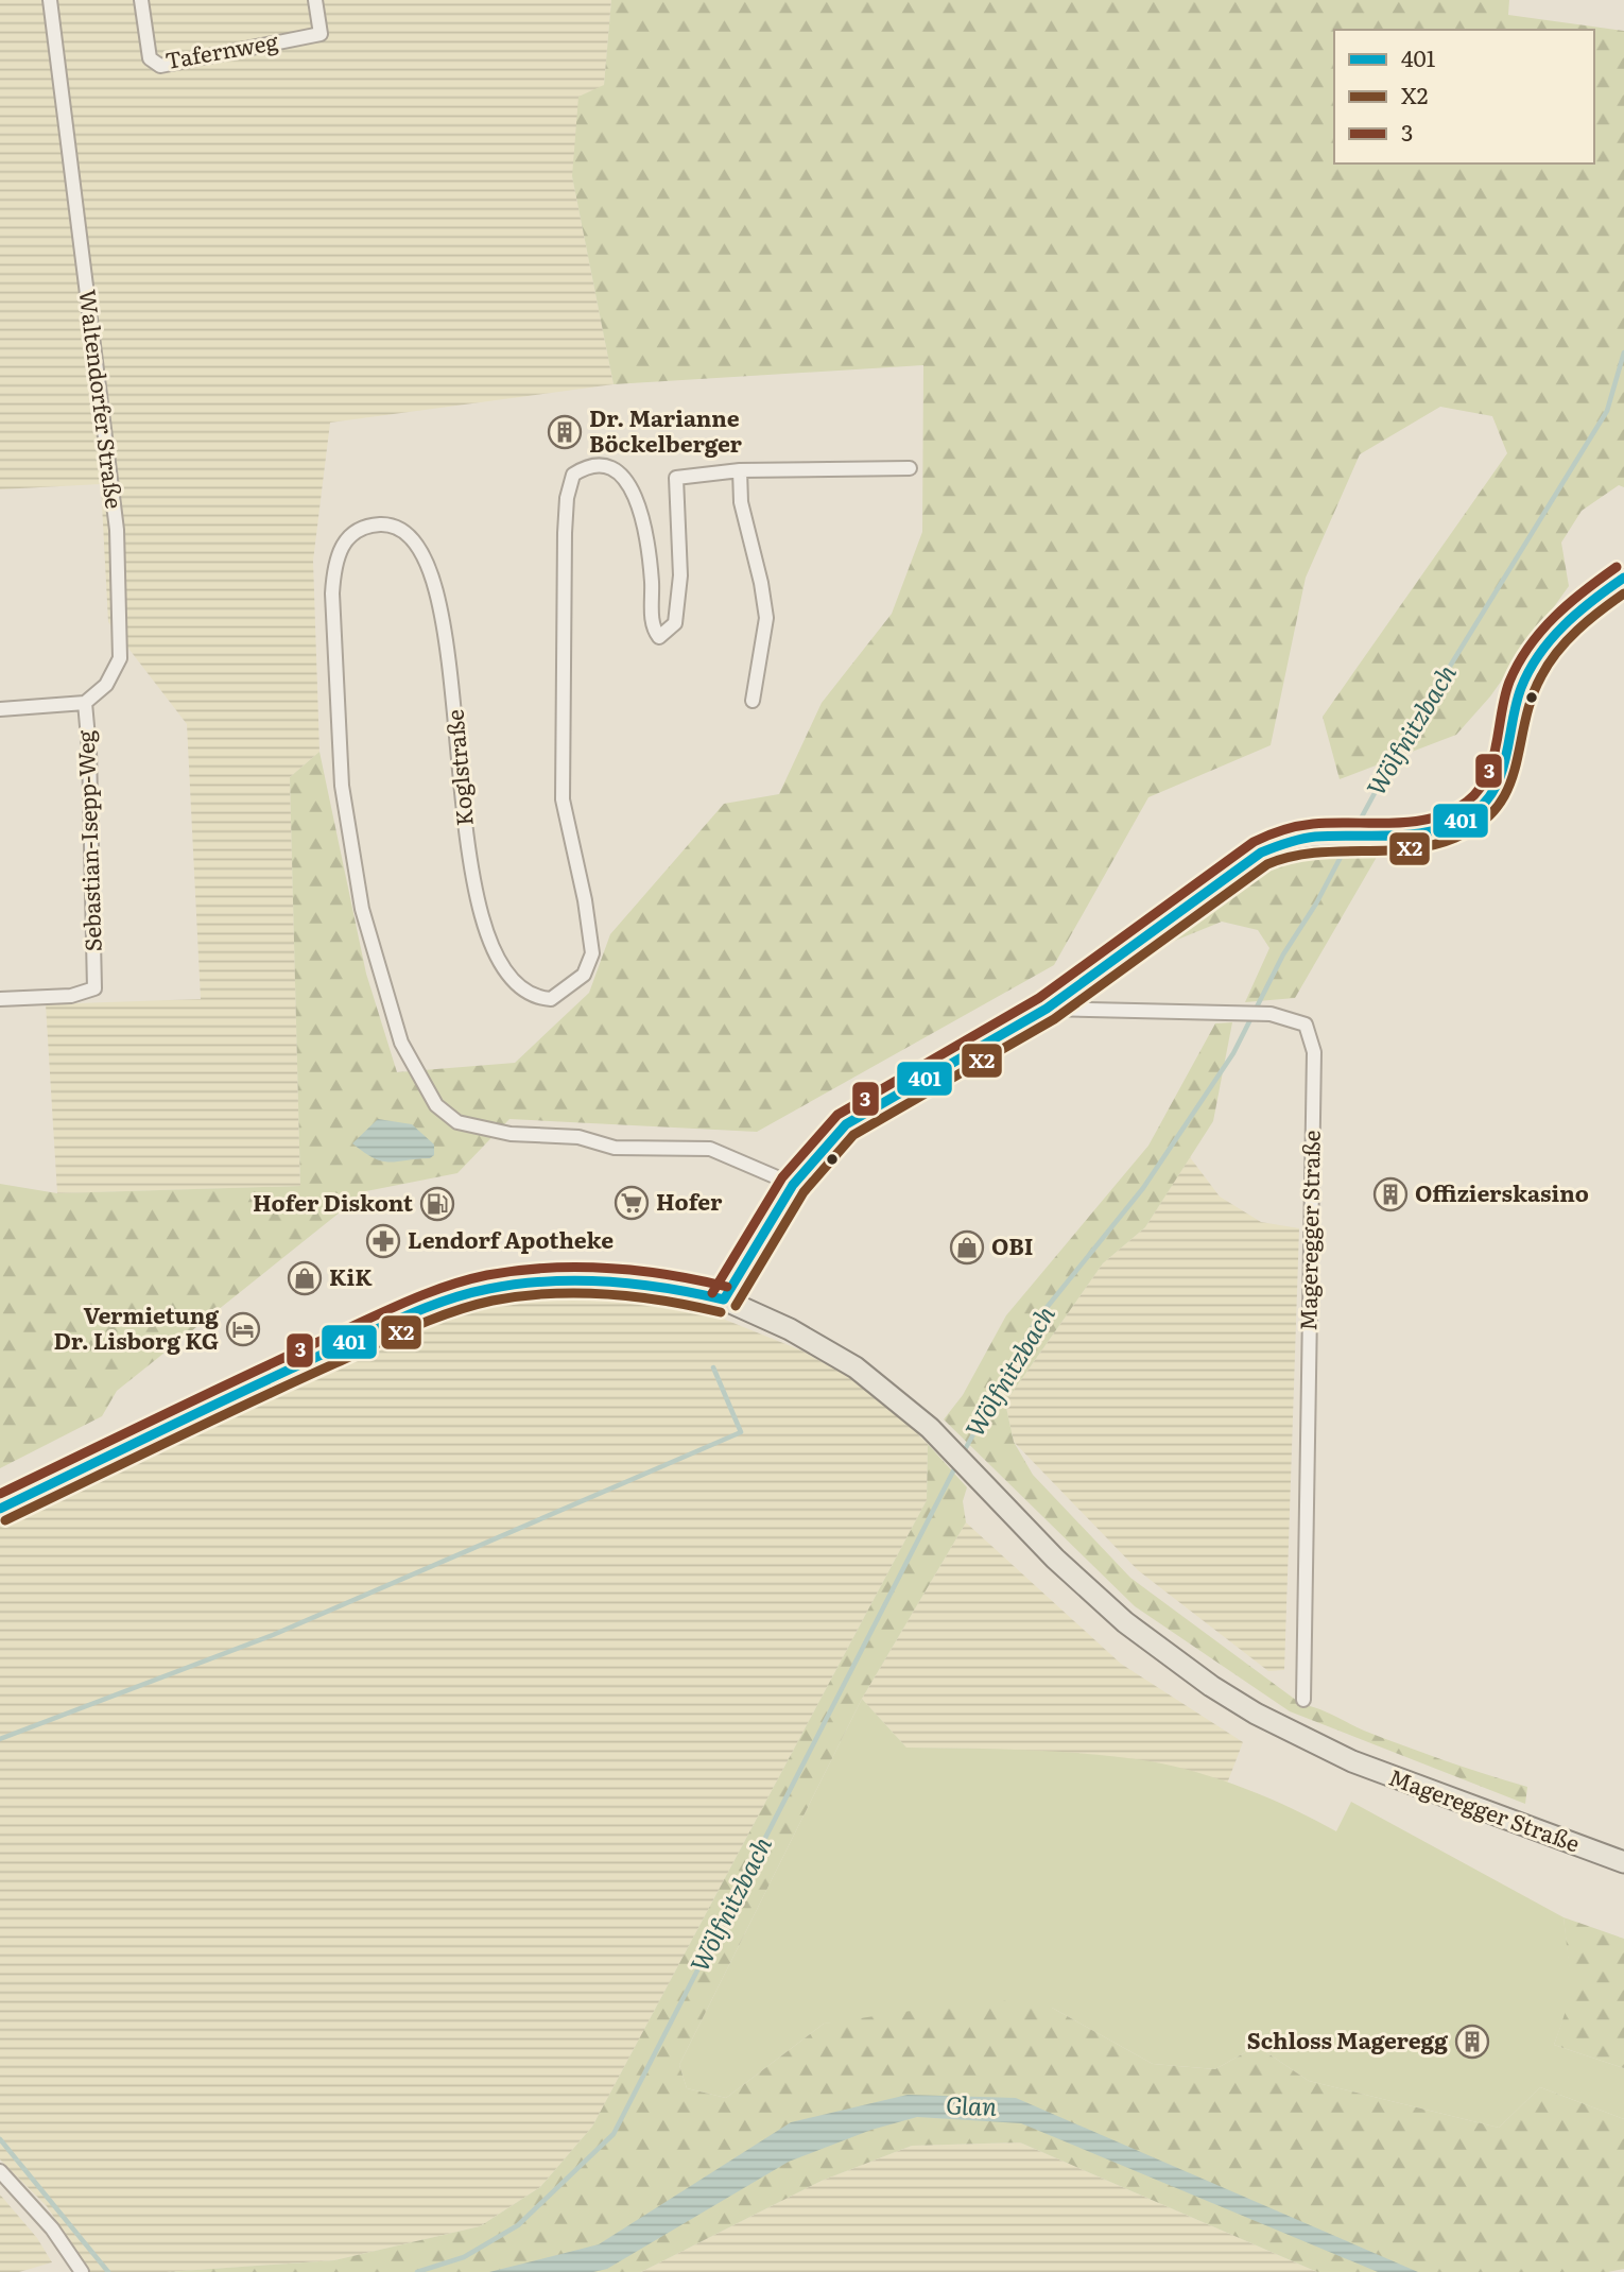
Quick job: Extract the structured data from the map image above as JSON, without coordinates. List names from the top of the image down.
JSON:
{
  "streets": {
    "main road": ["Mageregger Straße"],
    "street": [
      "Tafernweg",
      "Waltendorfer Straße",
      "Koglstraße",
      "Sebastian-Isepp-Weg"
    ]
  },
  "crossings": [
    ["Waltendorfer Straße", "Sebastian-Isepp-Weg"]
  ],
  "water": ["Wölfnitzbach", "Glan"],
  "places": {
    "building": ["Dr. Marianne Böckelberger", "Offizierskasino", "Schloss Mageregg"],
    "supermarket": ["Hofer"],
    "fuel station": ["Hofer Diskont"],
    "pharmacy": ["Lendorf Apotheke"],
    "shop": ["OBI", "KiK"],
    "hotel": ["Vermietung Dr. Lisborg KG"]
  },
  "lines": ["transit line 3", "transit line 401", "transit line X2"],
  "legend": ["401", "X2", "3"]
}
